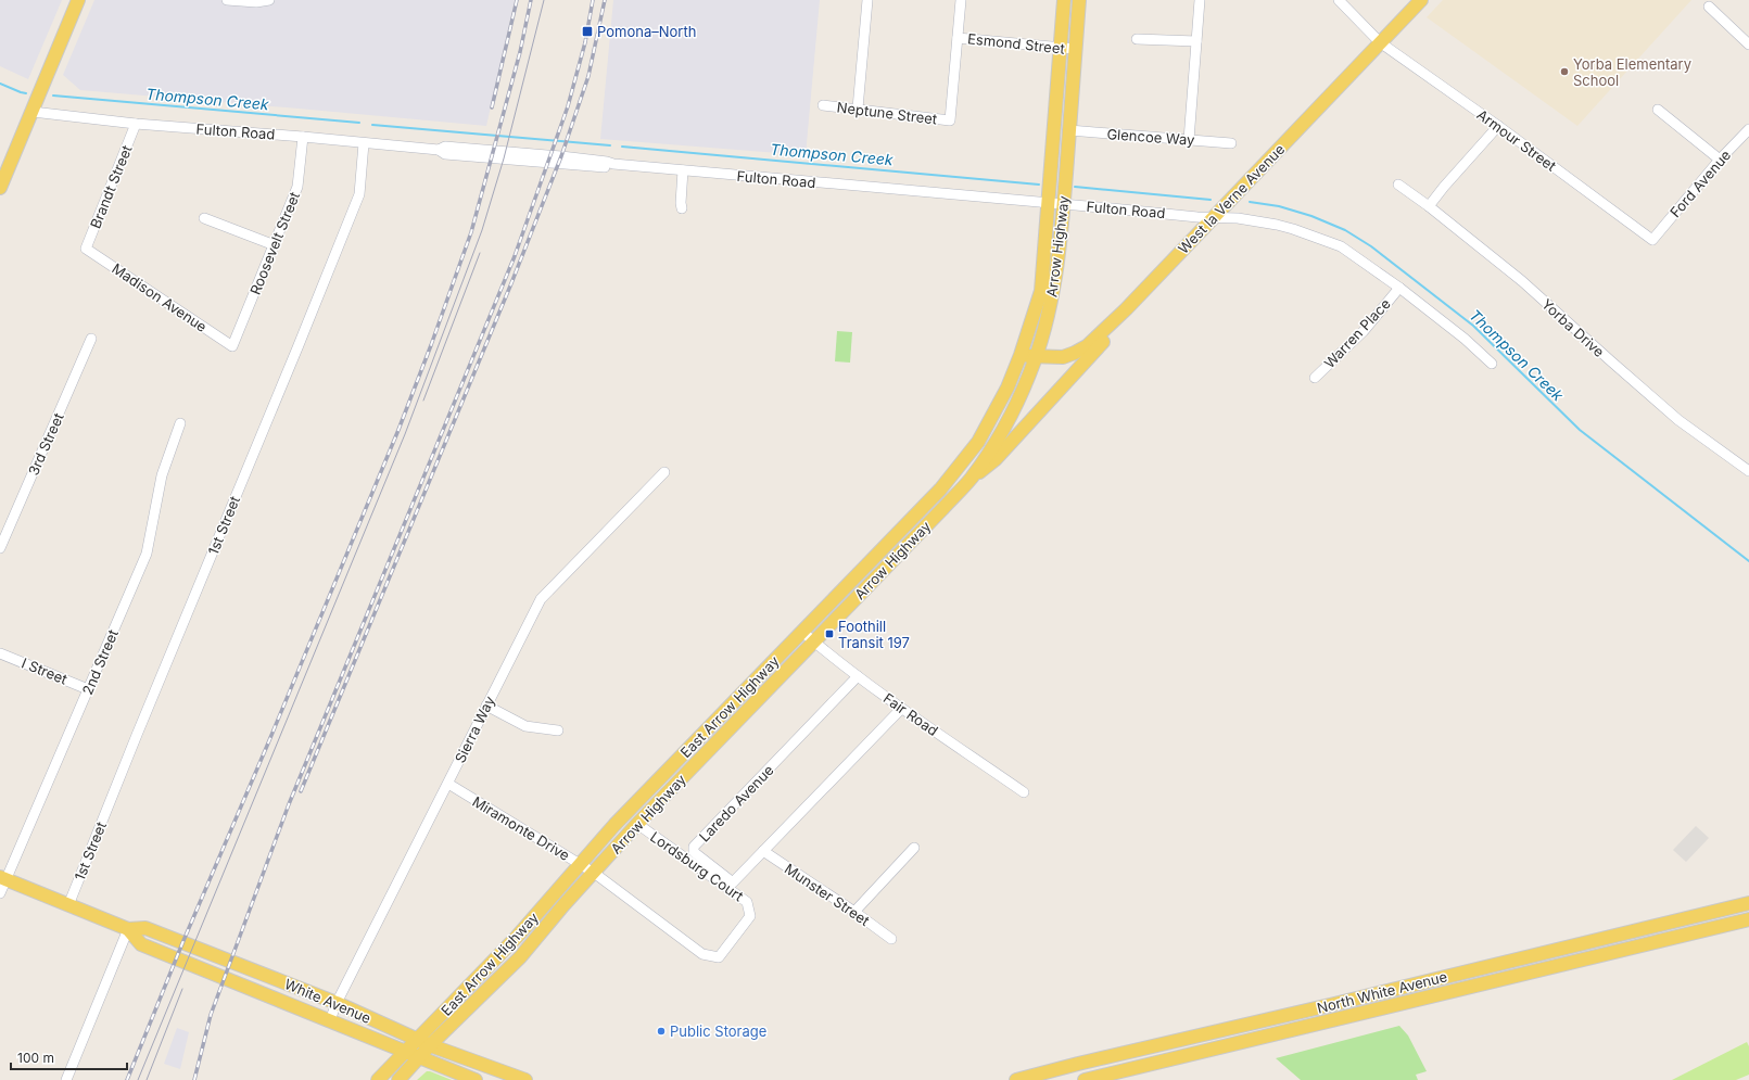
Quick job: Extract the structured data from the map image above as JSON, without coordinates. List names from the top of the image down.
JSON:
{
  "streets": {
    "main road": [
      "West la Verne Avenue",
      "Arrow Highway",
      "East Arrow Highway",
      "North White Avenue",
      "White Avenue"
    ],
    "street": [
      "Esmond Street",
      "Neptune Street",
      "Fulton Road",
      "Glencoe Way",
      "Armour Street",
      "Ford Avenue",
      "Brandt Street",
      "Roosevelt Street",
      "Madison Avenue",
      "Yorba Drive",
      "Warren Place",
      "3rd Street",
      "1st Street",
      "2nd Street",
      "I Street",
      "Fair Road",
      "Sierra Way",
      "Laredo Avenue",
      "Miramonte Drive",
      "Lordsburg Court",
      "Munster Street"
    ]
  },
  "crossings": [
    ["Esmond Street", "Neptune Street"],
    ["Esmond Street", "Arrow Highway"],
    ["Fulton Road", "Brandt Street"],
    ["Fulton Road", "West la Verne Avenue"],
    ["Fulton Road", "Roosevelt Street"],
    ["Fulton Road", "Arrow Highway"],
    ["Fulton Road", "Warren Place"],
    ["Fulton Road", "1st Street"],
    ["Glencoe Way", "Arrow Highway"],
    ["Armour Street", "Ford Avenue"],
    ["Armour Street", "West la Verne Avenue"],
    ["Brandt Street", "Madison Avenue"],
    ["West la Verne Avenue", "Arrow Highway"],
    ["West la Verne Avenue", "East Arrow Highway"],
    ["Roosevelt Street", "Madison Avenue"],
    ["Arrow Highway", "East Arrow Highway"],
    ["Arrow Highway", "Fair Road"],
    ["Arrow Highway", "Miramonte Drive"],
    ["Arrow Highway", "Lordsburg Court"],
    ["Arrow Highway", "White Avenue"],
    ["1st Street", "White Avenue"],
    ["2nd Street", "I Street"],
    ["2nd Street", "White Avenue"],
    ["East Arrow Highway", "Fair Road"],
    ["East Arrow Highway", "Miramonte Drive"],
    ["East Arrow Highway", "White Avenue"],
    ["Fair Road", "Laredo Avenue"],
    ["Sierra Way", "Miramonte Drive"],
    ["Sierra Way", "White Avenue"],
    ["Laredo Avenue", "Munster Street"],
    ["Miramonte Drive", "Lordsburg Court"]
  ],
  "water": ["Thompson Creek"],
  "places": {
    "transit": ["Pomona–North", "Foothill Transit 197"],
    "other": ["Yorba Elementary School", "Public Storage"]
  },
  "scale_bar": "100 m"
}
